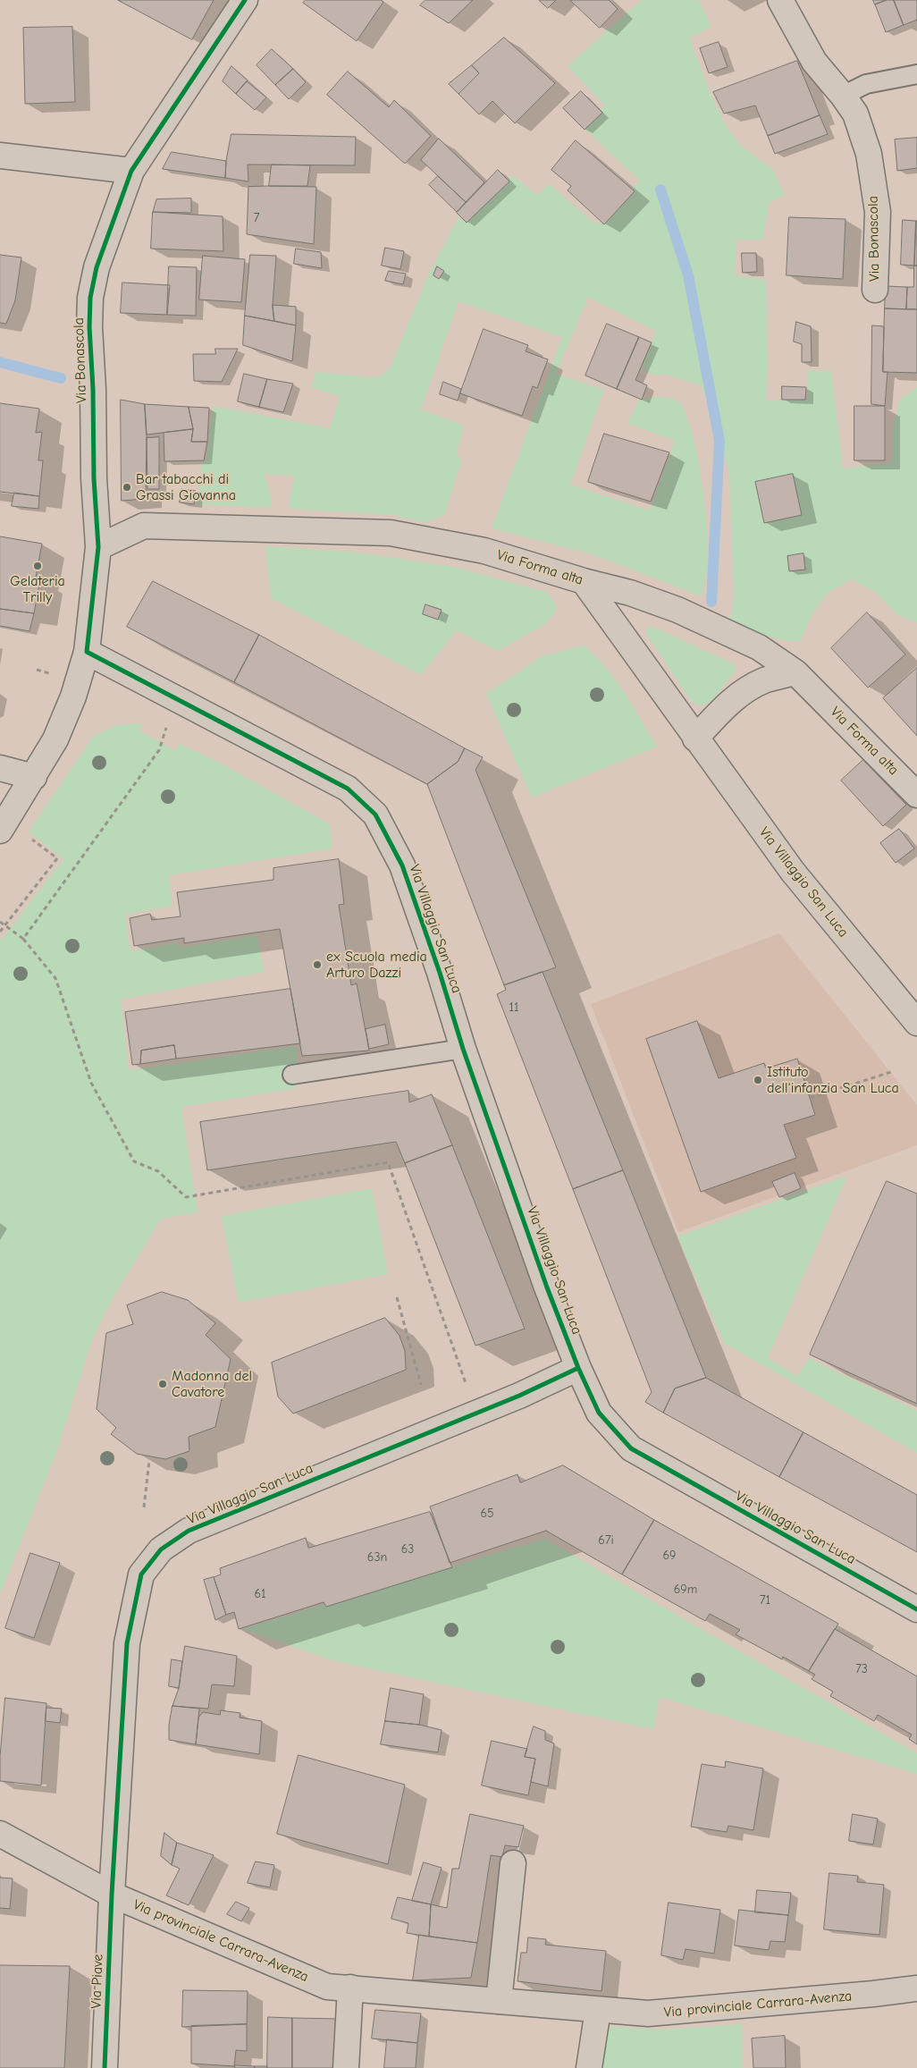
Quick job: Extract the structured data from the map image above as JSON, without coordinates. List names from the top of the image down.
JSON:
{
  "streets": {
    "street": [
      "Via Bonascola",
      "Via Forma alta",
      "Via Villaggio San Luca",
      "Via provinciale Carrara-Avenza",
      "Via Piave"
    ]
  },
  "crossings": [
    ["Via Bonascola", "Via Forma alta"],
    ["Via Bonascola", "Via Villaggio San Luca"],
    ["Via Forma alta", "Via Villaggio San Luca"],
    ["Via Villaggio San Luca", "Via provinciale Carrara-Avenza"],
    ["Via Villaggio San Luca", "Via Piave"],
    ["Via provinciale Carrara-Avenza", "Via Piave"]
  ],
  "places": [
    "Bar tabacchi di Grassi Giovanna",
    "Gelateria Trilly",
    "ex Scuola media Arturo Dazzi",
    "Istituto dell'infanzia San Luca",
    "Madonna del Cavatore"
  ],
  "house_numbers": [
    "7",
    "11",
    "65",
    "67i",
    "63",
    "69",
    "63n",
    "69m",
    "61",
    "71",
    "73"
  ]
}
